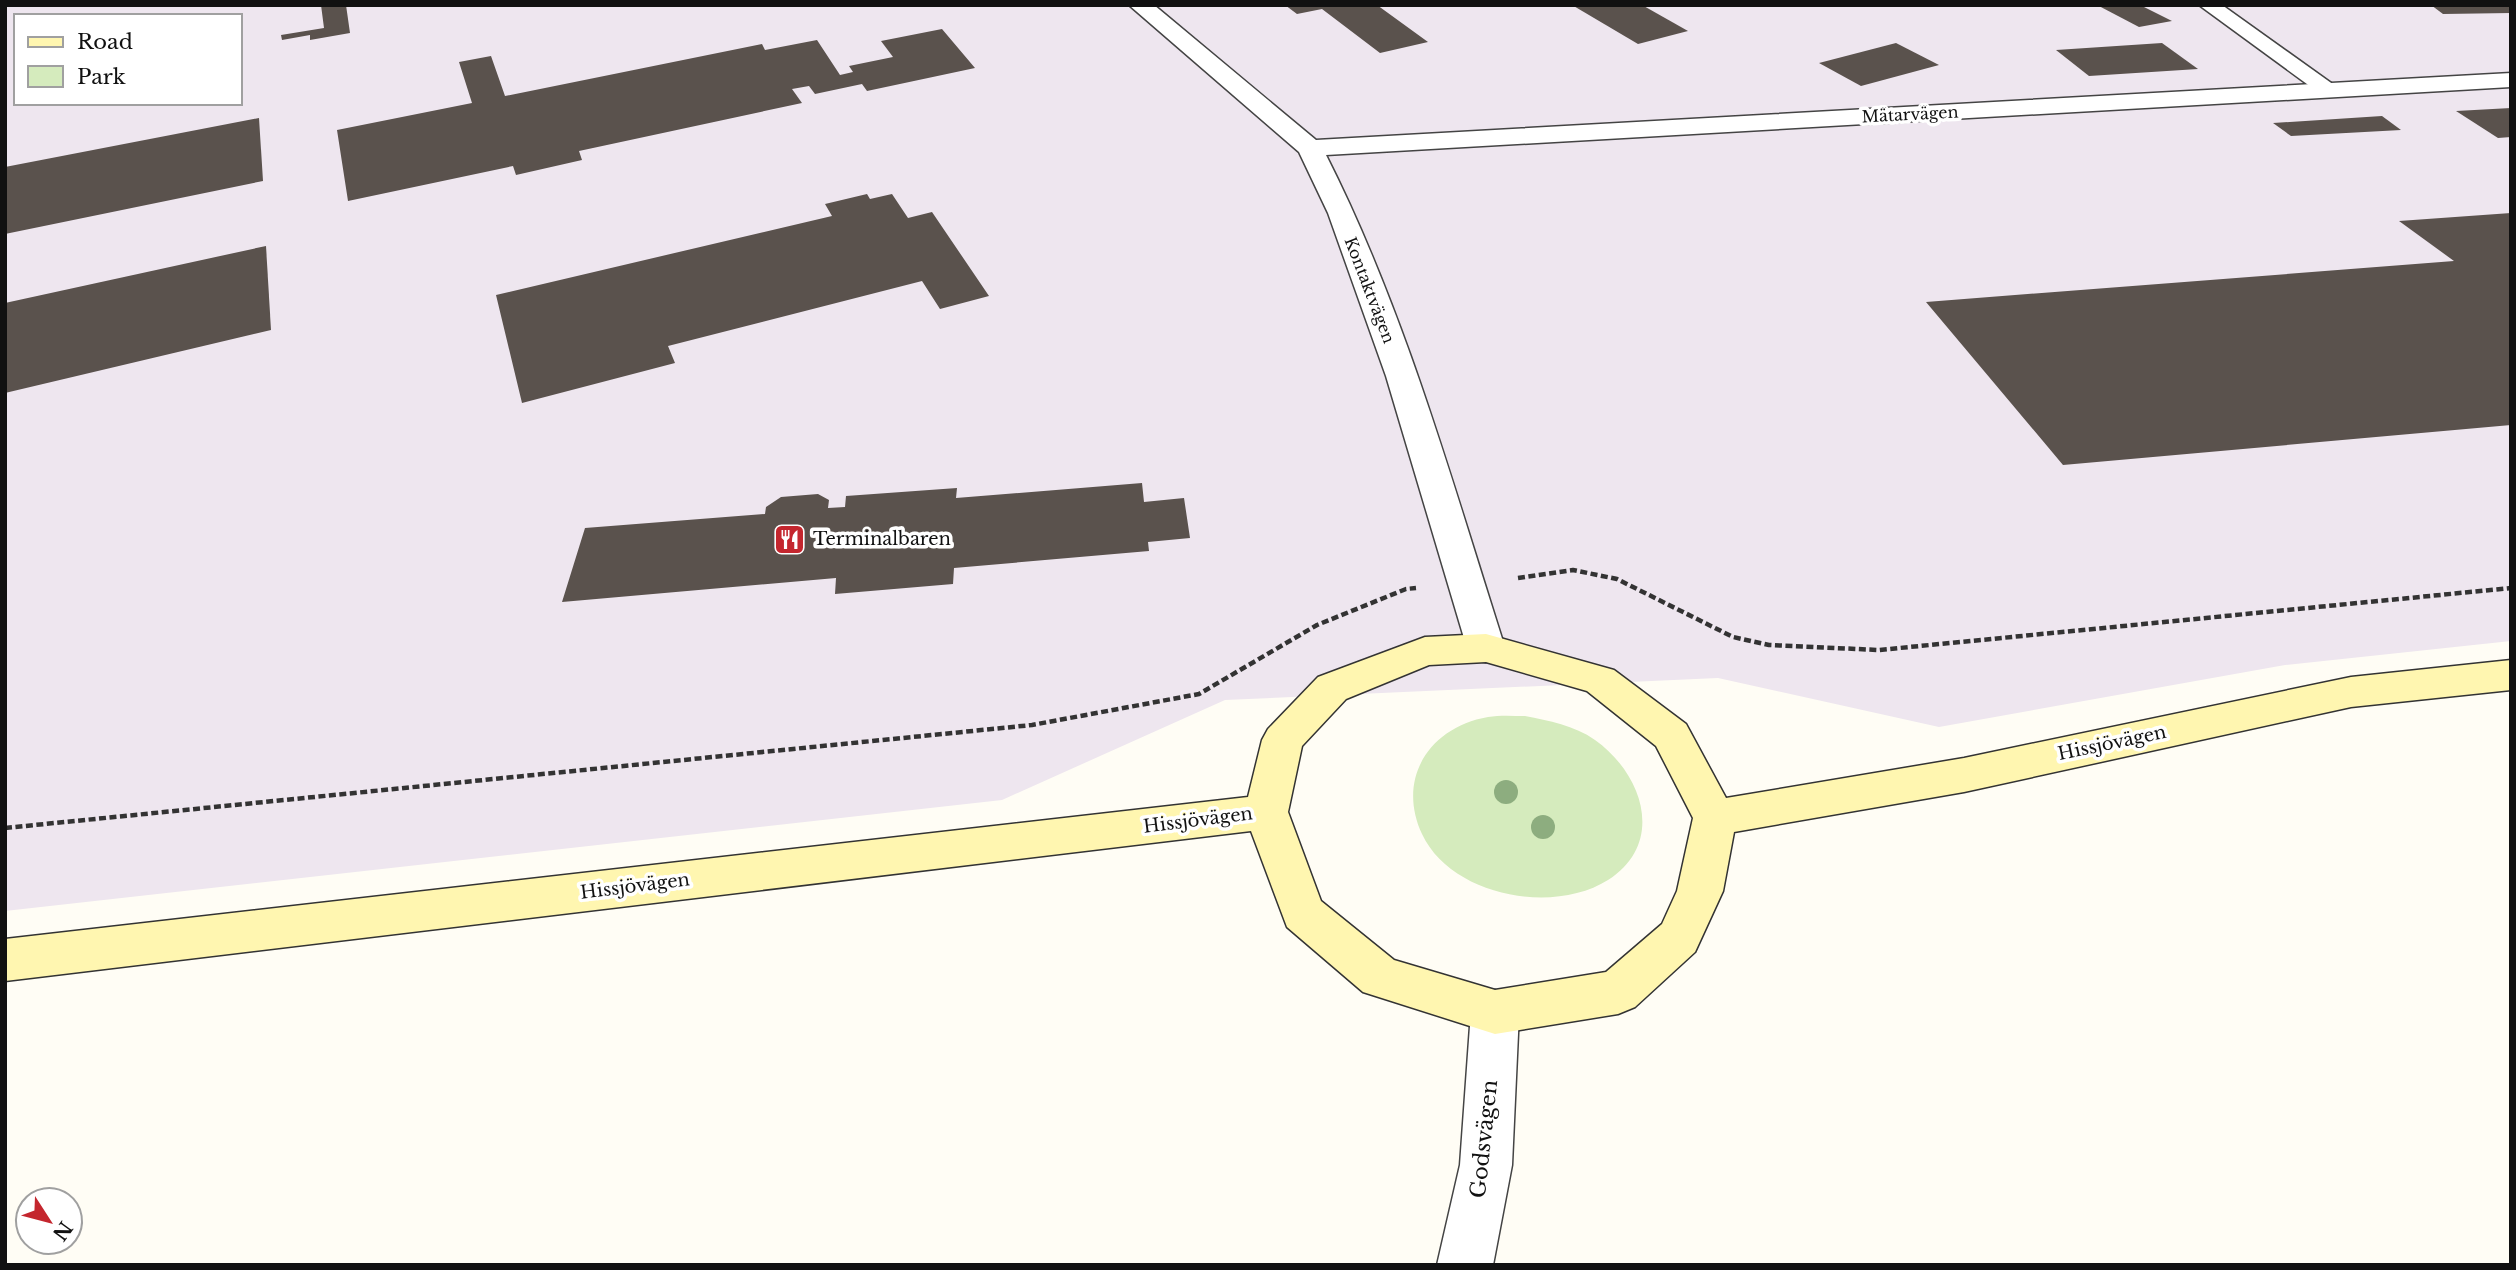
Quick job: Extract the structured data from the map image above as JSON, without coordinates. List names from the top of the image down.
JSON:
{
  "streets": {
    "main road": ["Hissjövägen"],
    "street": ["Mätarvägen", "Kontaktvägen", "Godsvägen"]
  },
  "crossings": [
    ["Mätarvägen", "Kontaktvägen"]
  ],
  "places": {
    "restaurant": ["Terminalbaren"]
  },
  "legend": ["Road", "Park"],
  "north": "bottom right"
}
